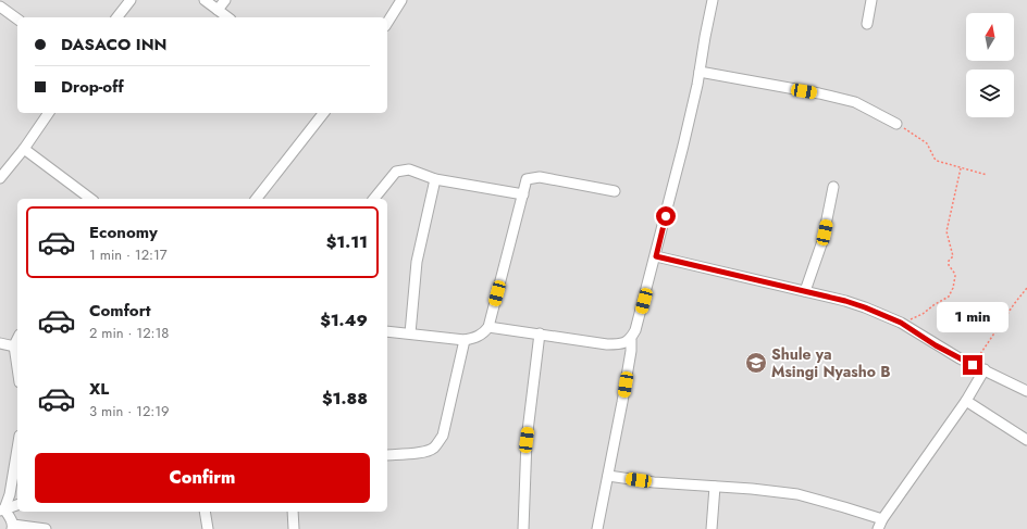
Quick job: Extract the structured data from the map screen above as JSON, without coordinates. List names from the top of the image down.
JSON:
{
  "places": {
    "school or university": ["Shule ya Msingi Nyasho B"]
  },
  "north": "top",
  "page": {
    "banner": ["DASACO INN", "Drop-off"],
    "list": [
      {
        "name": "Economy",
        "note": "1 min · 12:17",
        "value": "$1.11"
      },
      {
        "name": "Comfort",
        "note": "2 min · 12:18",
        "value": "$1.49"
      },
      {
        "name": "XL",
        "note": "3 min · 12:19",
        "value": "$1.88"
      }
    ],
    "bubble": "1 min",
    "buttons": "Confirm"
  }
}
